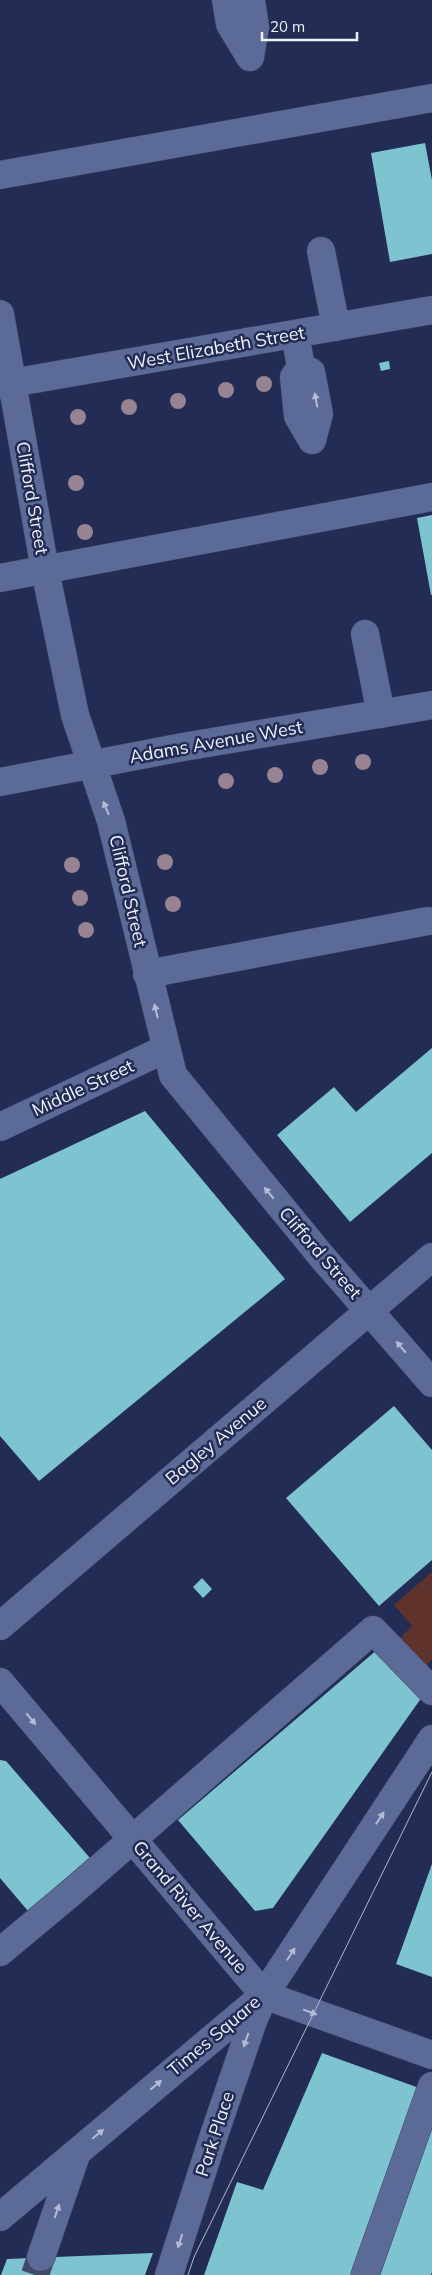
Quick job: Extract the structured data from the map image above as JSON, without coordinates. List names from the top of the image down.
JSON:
{
  "streets": {
    "street": [
      "West Elizabeth Street",
      "Clifford Street",
      "Adams Avenue West",
      "Middle Street",
      "Bagley Avenue",
      "Grand River Avenue",
      "Times Square",
      "Park Place"
    ]
  },
  "crossings": [
    ["West Elizabeth Street", "Clifford Street"],
    ["Clifford Street", "Adams Avenue West"],
    ["Clifford Street", "Middle Street"],
    ["Clifford Street", "Bagley Avenue"],
    ["Grand River Avenue", "Times Square"],
    ["Grand River Avenue", "Park Place"],
    ["Times Square", "Park Place"]
  ],
  "one_way": ["Clifford Street", "Grand River Avenue"],
  "scale_bar": "20 m"
}
